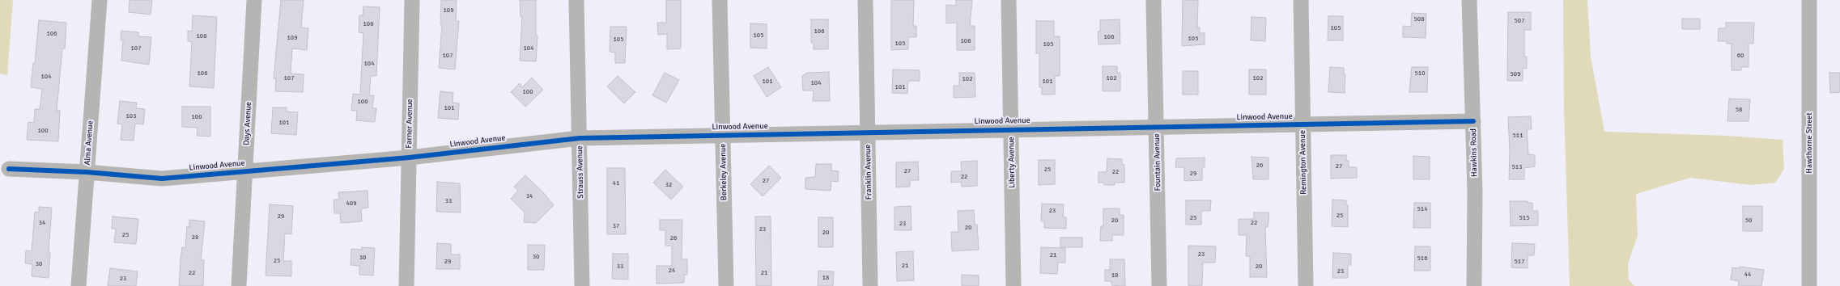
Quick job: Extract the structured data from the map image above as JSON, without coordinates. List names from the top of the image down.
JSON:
{
  "streets": {
    "street": [
      "Linwood Avenue",
      "Days Avenue",
      "Farner Avenue",
      "Alma Avenue",
      "Hawthorne Street",
      "Hawkins Road",
      "Liberty Avenue",
      "Fountain Avenue",
      "Remington Avenue",
      "Strauss Avenue",
      "Berkeley Avenue",
      "Franklin Avenue"
    ]
  },
  "crossings": [
    ["Linwood Avenue", "Days Avenue"],
    ["Linwood Avenue", "Farner Avenue"],
    ["Linwood Avenue", "Alma Avenue"],
    ["Linwood Avenue", "Hawkins Road"],
    ["Linwood Avenue", "Liberty Avenue"],
    ["Linwood Avenue", "Fountain Avenue"],
    ["Linwood Avenue", "Remington Avenue"],
    ["Linwood Avenue", "Strauss Avenue"],
    ["Linwood Avenue", "Berkeley Avenue"],
    ["Linwood Avenue", "Franklin Avenue"]
  ],
  "house_numbers": [
    "109",
    "508",
    "507",
    "106",
    "105",
    "106",
    "106",
    "105",
    "108",
    "106",
    "109",
    "105",
    "105",
    "106",
    "105",
    "105",
    "107",
    "104",
    "107",
    "60",
    "104",
    "106",
    "510",
    "509",
    "104",
    "107",
    "102",
    "102",
    "102",
    "101",
    "101",
    "104",
    "101",
    "100",
    "100",
    "101",
    "58",
    "103",
    "100",
    "101",
    "100",
    "511",
    "26",
    "27",
    "513",
    "25",
    "27",
    "22",
    "29",
    "22",
    "27",
    "41",
    "32",
    "34",
    "33",
    "409",
    "514",
    "23",
    "25",
    "29",
    "25",
    "515",
    "20",
    "50",
    "34",
    "22",
    "23",
    "37",
    "20",
    "23",
    "20",
    "25",
    "28",
    "26",
    "23",
    "21",
    "30",
    "30",
    "516",
    "25",
    "29",
    "517",
    "30",
    "21",
    "33",
    "20",
    "24",
    "23",
    "22",
    "21",
    "44",
    "18",
    "18",
    "23"
  ]
}
